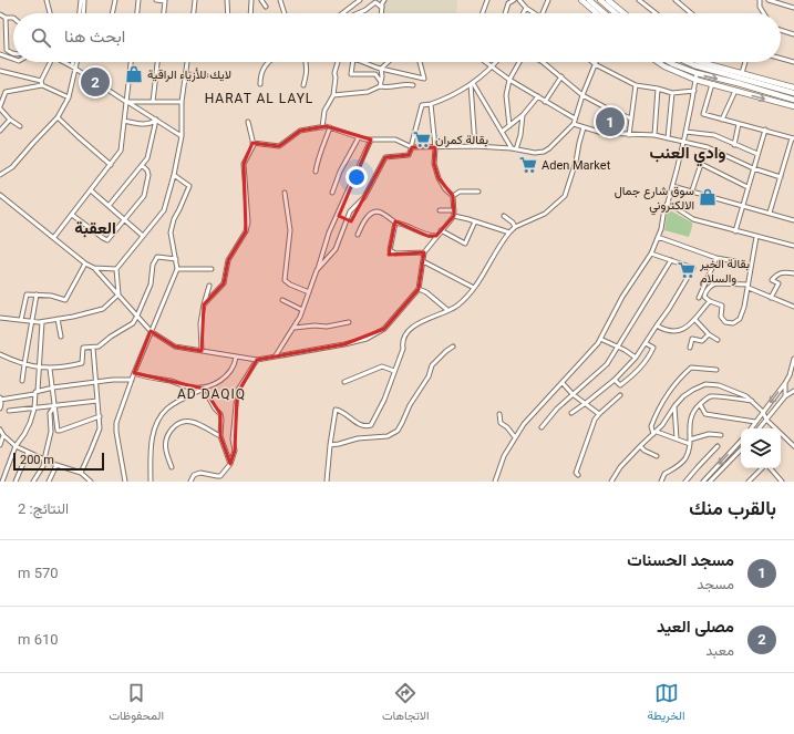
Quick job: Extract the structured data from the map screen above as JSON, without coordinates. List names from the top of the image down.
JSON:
{
  "districts": [
    "HARAT AL LAYL",
    "وادي العنب",
    "العقبة",
    "AD DAQIQ"
  ],
  "places": {
    "shop": ["لايك للأزياء الراقية", "سوق شارع جمال الالكتروني"],
    "supermarket": ["بقالة كمران", "Aden Market", "بقالة الخير والسلام"]
  },
  "scale_bar": "200 m",
  "page": {
    "search": "ابحث هنا",
    "pins": ["2", "1"],
    "scale": "200 m",
    "heading": ["بالقرب منك", "النتائج: 2"],
    "list": [
      {
        "mark": "1",
        "name": "مسجد الحسنات",
        "note": "مسجد",
        "value": "570 m"
      },
      {
        "mark": "2",
        "name": "مصلى العيد",
        "note": "معبد",
        "value": "610 m"
      }
    ],
    "nav": ["الخريطة", "الاتجاهات", "المحفوظات"]
  }
}
